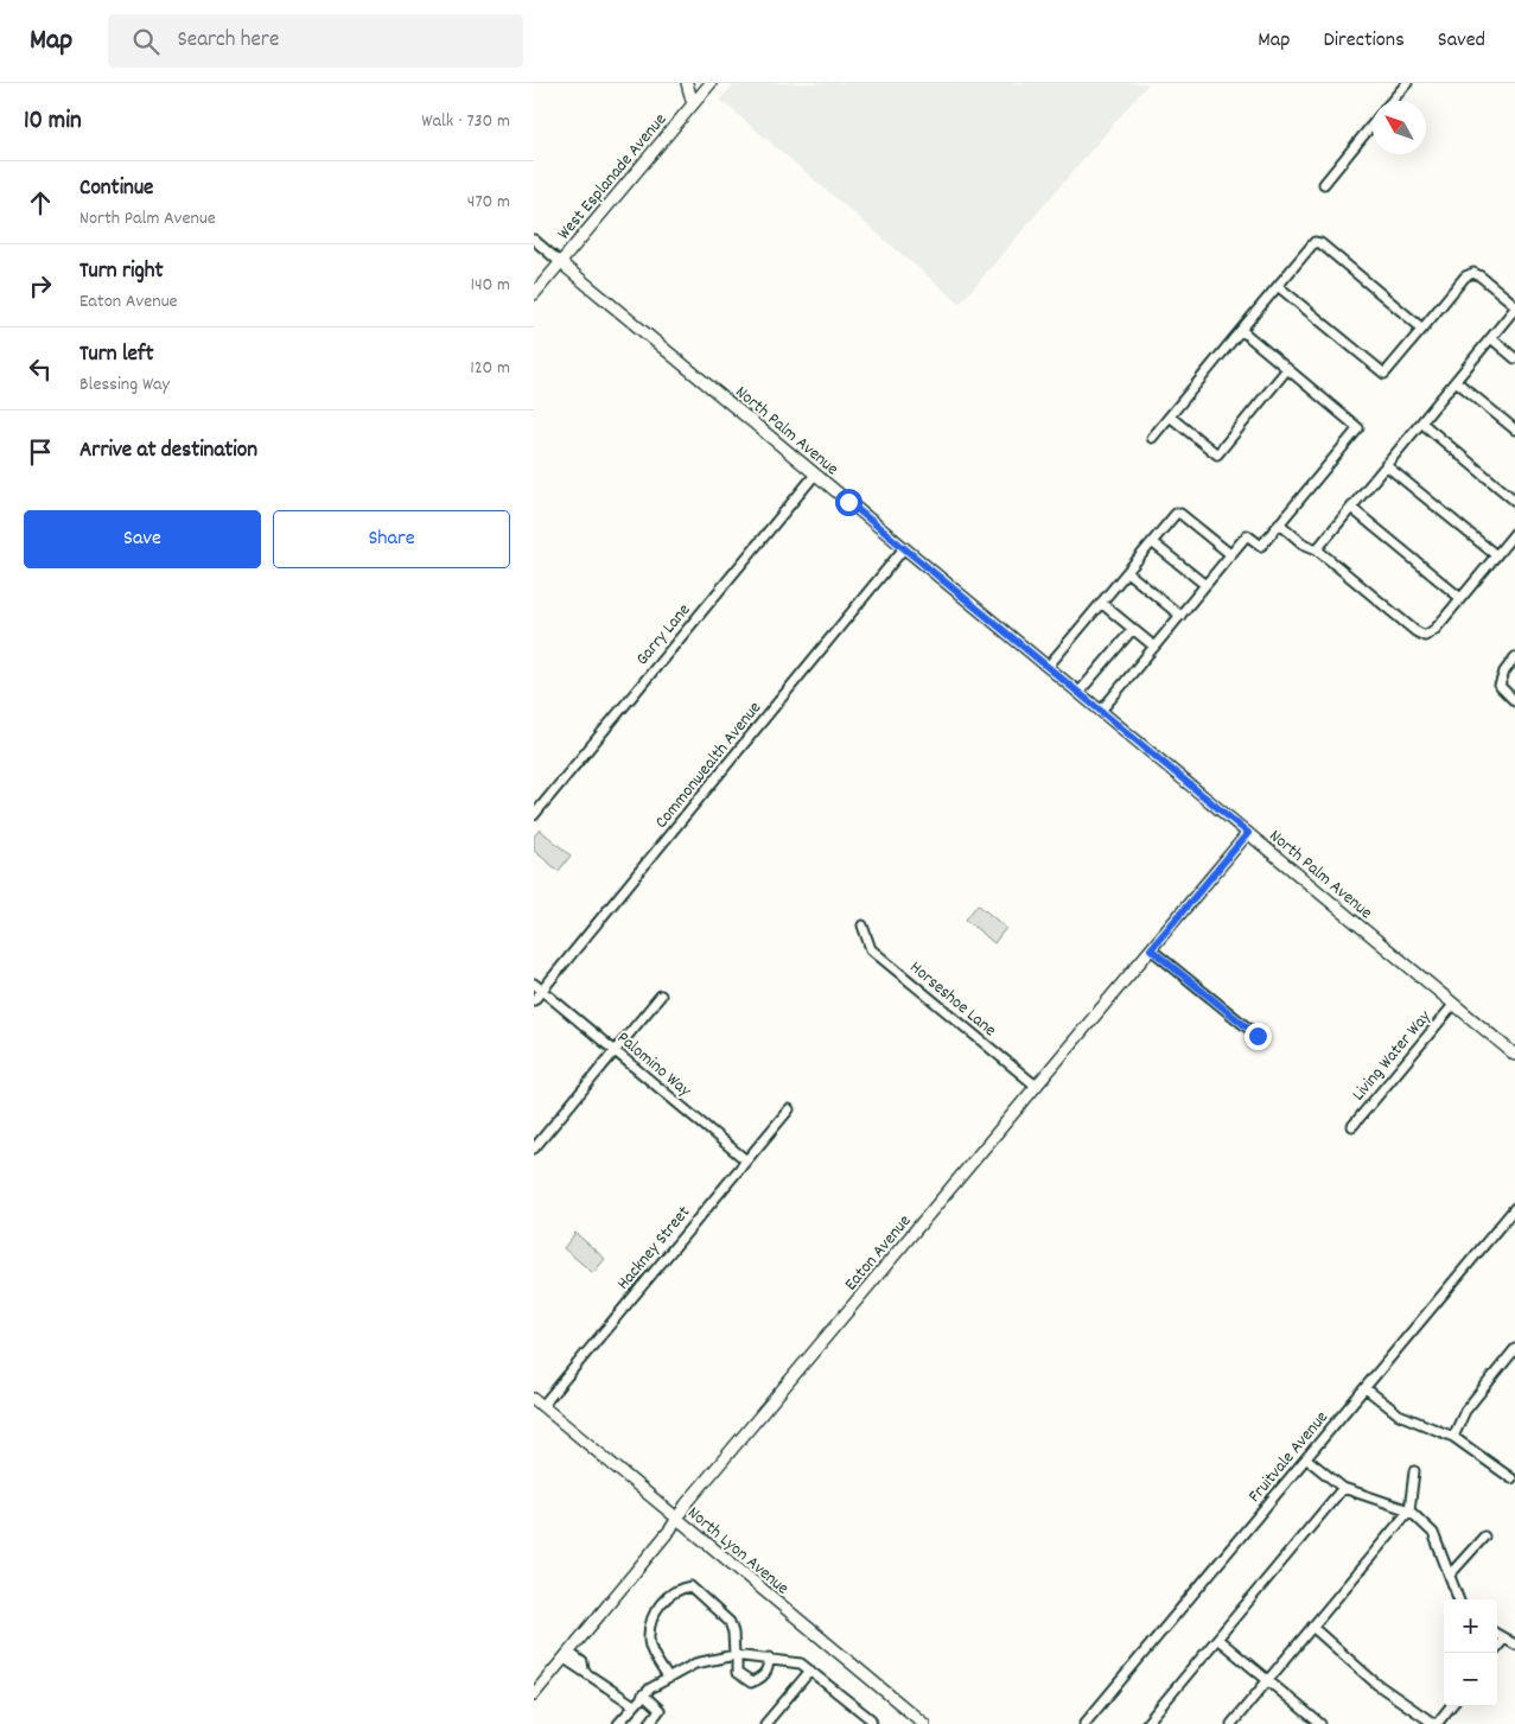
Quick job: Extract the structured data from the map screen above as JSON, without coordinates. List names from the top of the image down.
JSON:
{
  "streets": {
    "street": [
      "West Esplanade Avenue",
      "North Palm Avenue",
      "Garry Lane",
      "Commonwealth Avenue",
      "Horseshoe Lane",
      "Living Water Way",
      "Palomino Way",
      "Hackney Street",
      "Eaton Avenue",
      "Fruitvale Avenue",
      "North Lyon Avenue"
    ]
  },
  "crossings": [
    ["West Esplanade Avenue", "North Palm Avenue"],
    ["North Palm Avenue", "Garry Lane"],
    ["North Palm Avenue", "Commonwealth Avenue"],
    ["North Palm Avenue", "Living Water Way"],
    ["North Palm Avenue", "Eaton Avenue"],
    ["Commonwealth Avenue", "Palomino Way"],
    ["Horseshoe Lane", "Eaton Avenue"],
    ["Palomino Way", "Hackney Street"],
    ["Hackney Street", "North Lyon Avenue"],
    ["Eaton Avenue", "North Lyon Avenue"]
  ],
  "north": "top left",
  "page": {
    "header": "Map",
    "search": "Search here",
    "nav": ["Map", "Directions", "Saved"],
    "heading": ["10 min", "Walk · 730 m"],
    "list": [
      ["Continue", "North Palm Avenue", "470 m"],
      ["Turn right", "Eaton Avenue", "140 m"],
      ["Turn left", "Blessing Way", "120 m"],
      "Arrive at destination"
    ],
    "buttons": ["Save", "Share"],
    "map_buttons": ["+", "−"]
  }
}
